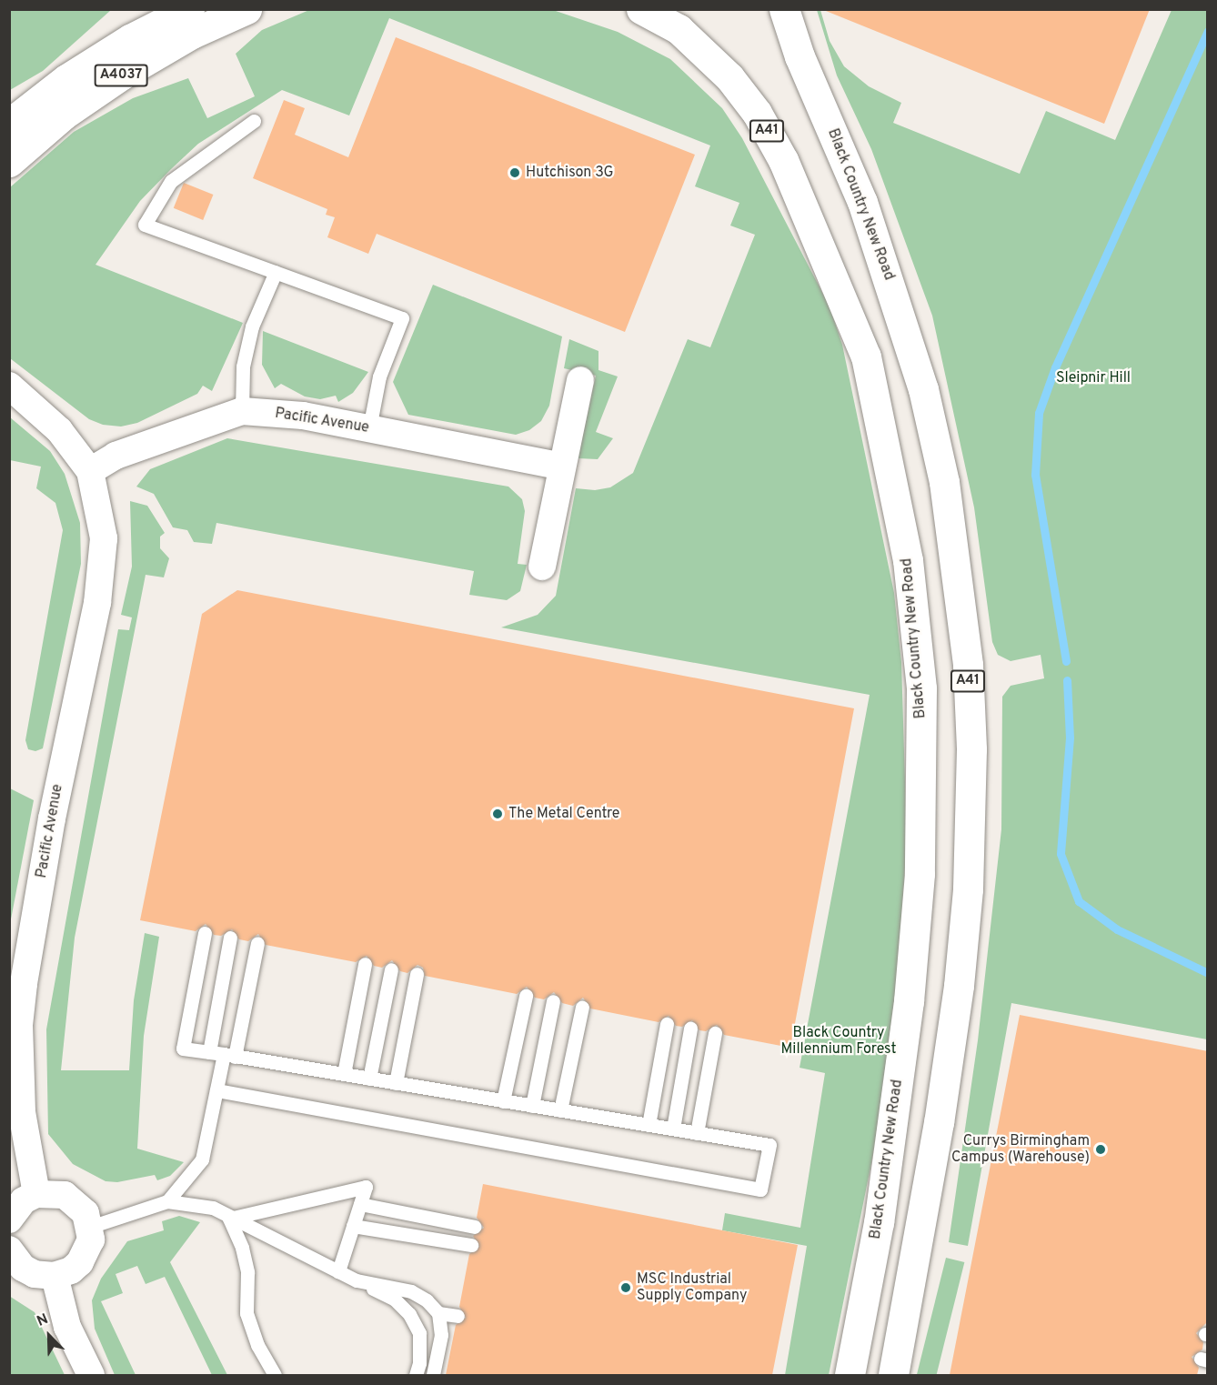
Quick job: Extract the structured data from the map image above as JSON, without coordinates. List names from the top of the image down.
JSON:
{
  "streets": {
    "main road": ["A4037", "A41", "Black Country New Road"],
    "street": ["Pacific Avenue"]
  },
  "parks": ["Sleipnir Hill", "Black Country Millennium Forest"],
  "places": [
    "Hutchison 3G",
    "The Metal Centre",
    "Currys Birmingham Campus (Warehouse)",
    "MSC Industrial Supply Company"
  ],
  "north": "top left"
}
